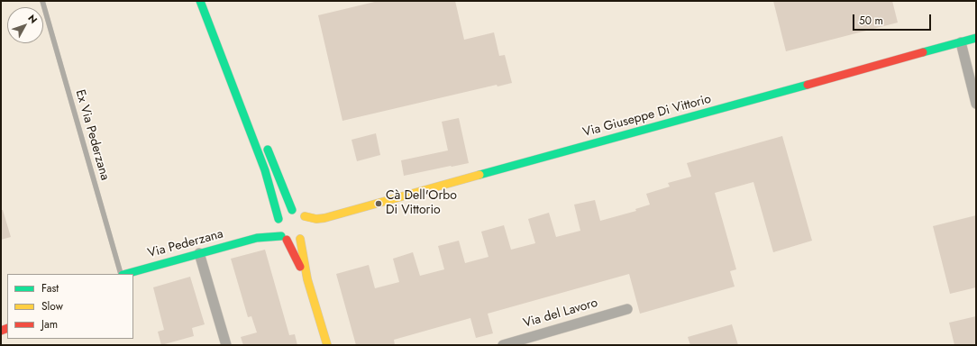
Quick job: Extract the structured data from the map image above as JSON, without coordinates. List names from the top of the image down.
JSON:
{
  "streets": {
    "street": ["Via Giuseppe Di Vittorio", "Via Pederzana", "Via del Lavoro"],
    "lane": ["Ex Via Pederzana"]
  },
  "crossings": [
    ["Via Giuseppe Di Vittorio", "Via Pederzana"]
  ],
  "places": ["Cà Dell'Orbo Di Vittorio"],
  "legend": ["Fast", "Slow", "Jam"],
  "scale_bar": "50 m",
  "north": "top right"
}
